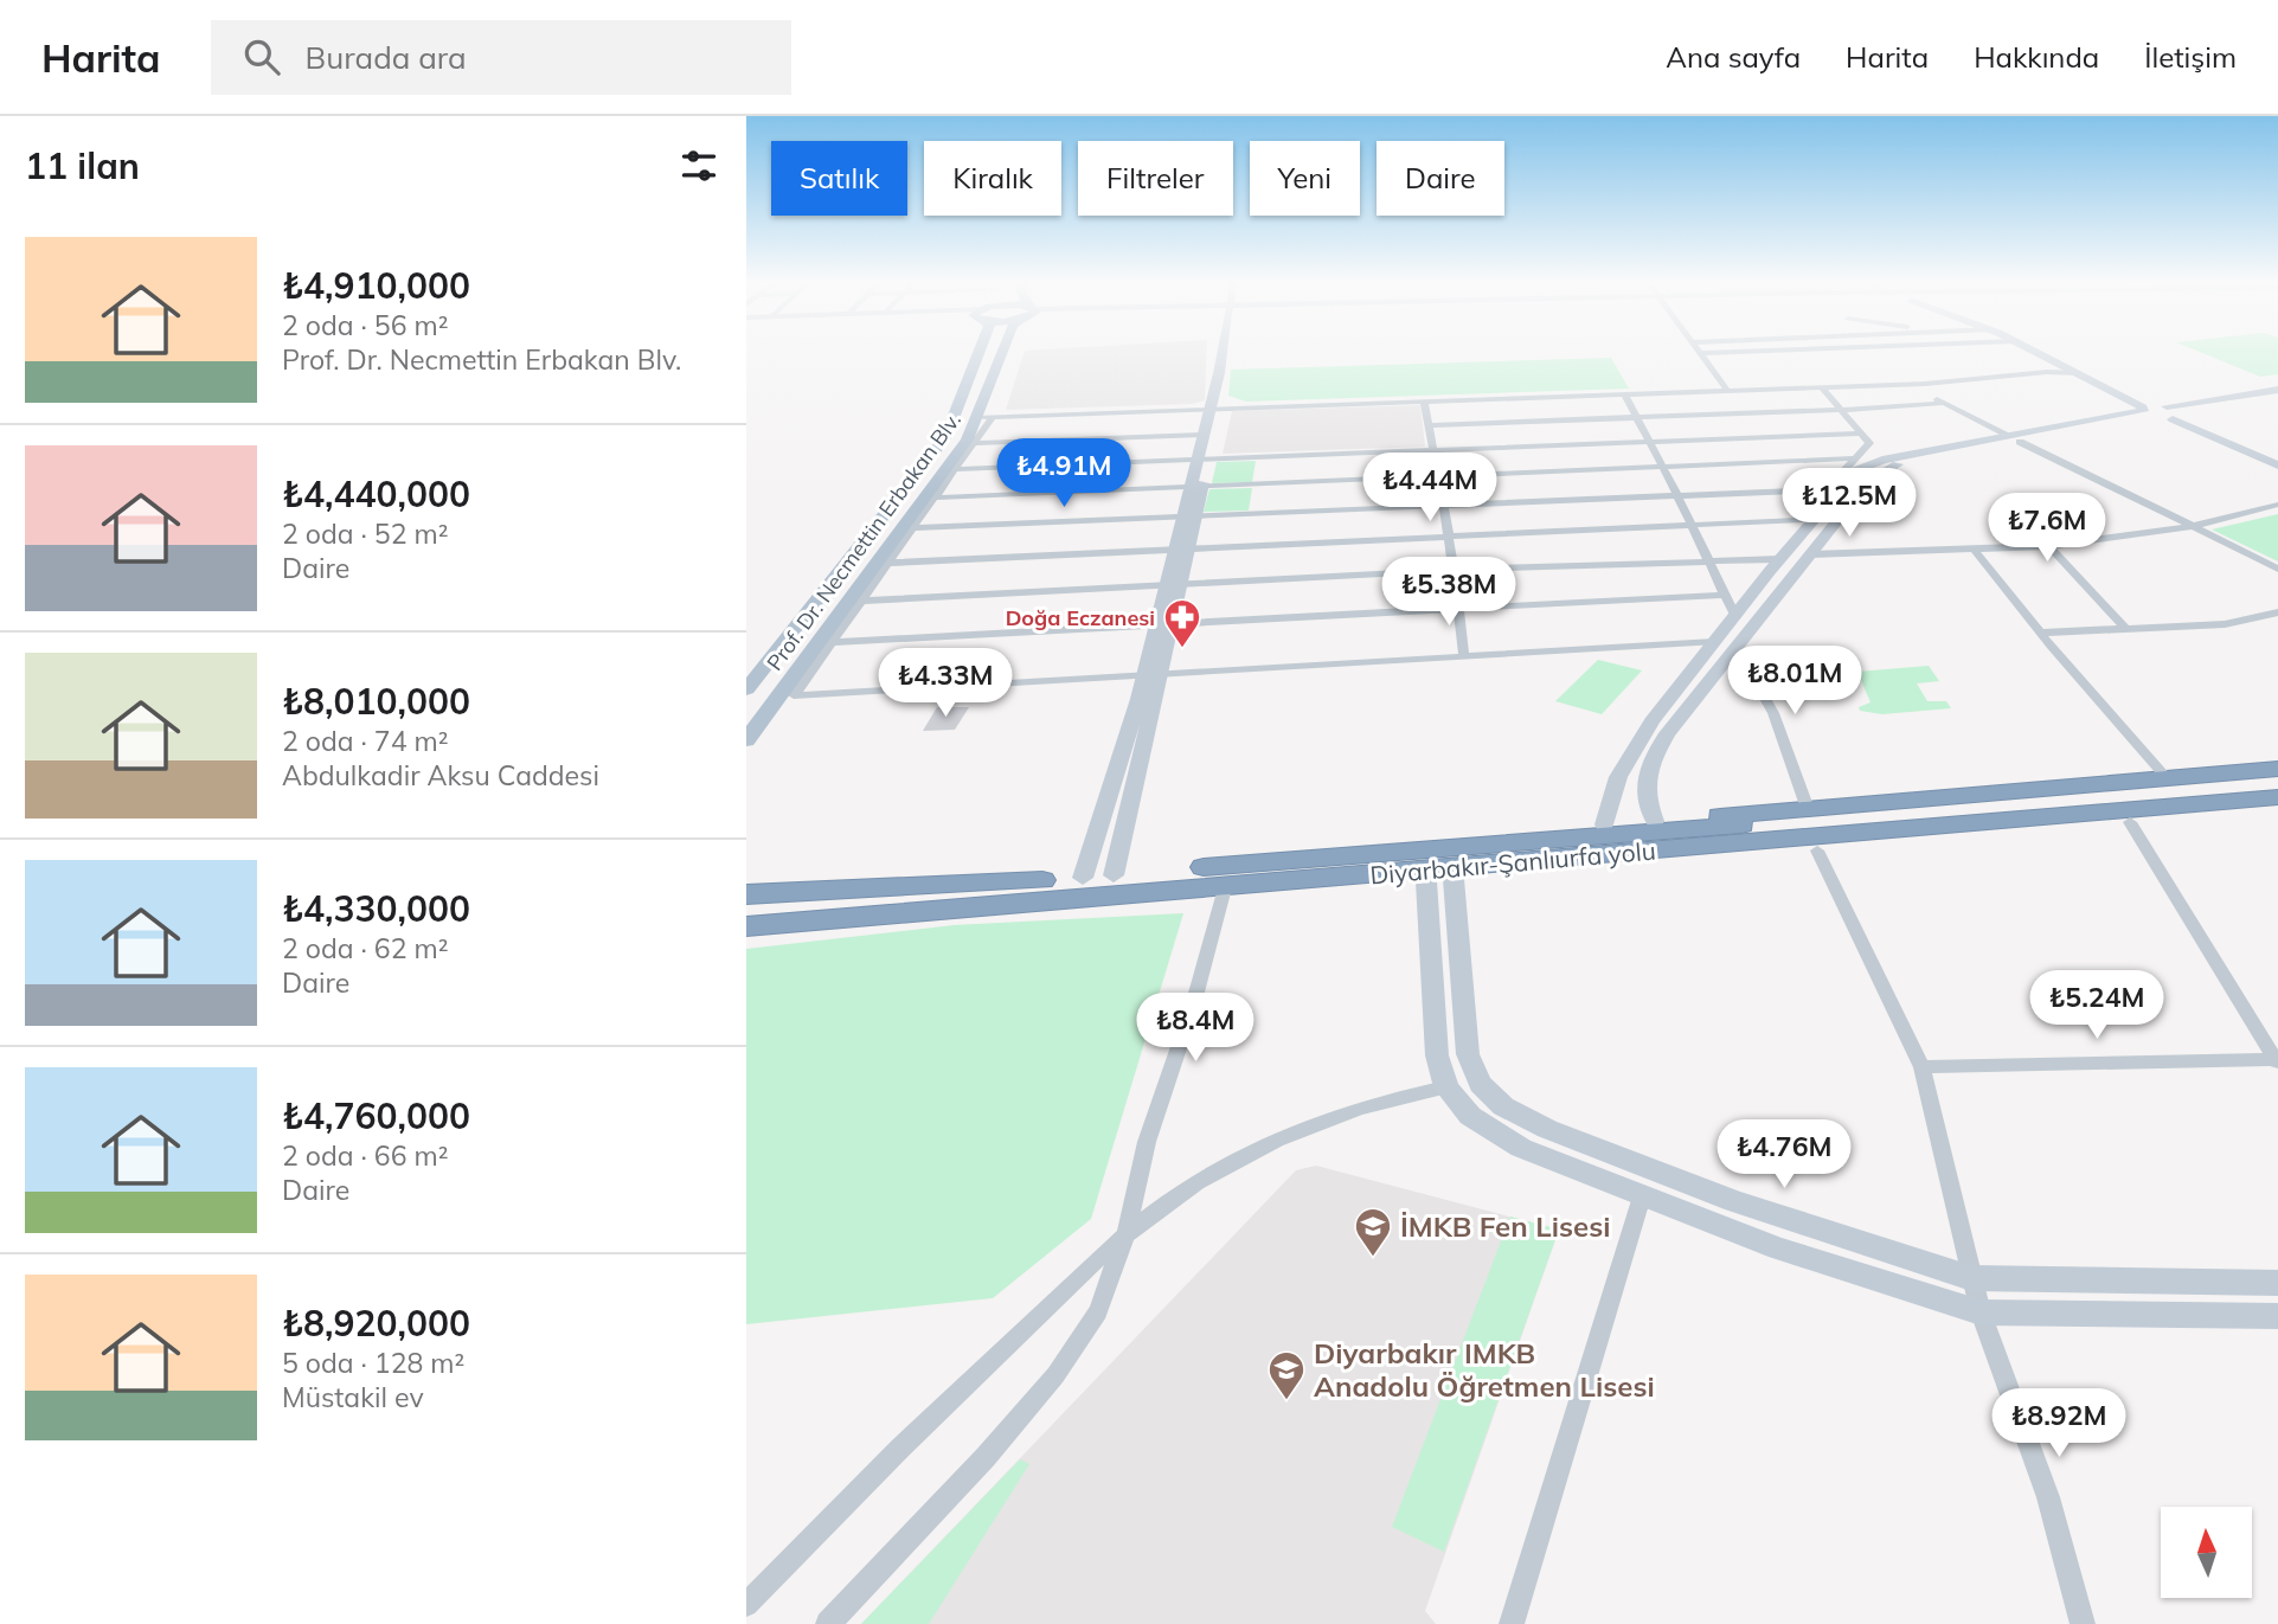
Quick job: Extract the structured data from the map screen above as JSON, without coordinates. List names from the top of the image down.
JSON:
{
  "streets": {
    "highway": ["Diyarbakır-Şanlıurfa yolu"],
    "main road": ["Prof. Dr. Necmettin Erbakan Blv."]
  },
  "places": {
    "pharmacy": ["Doğa Eczanesi"],
    "school or university": ["İMKB Fen Lisesi", "Diyarbakır IMKB Anadolu Öğretmen Lisesi"]
  },
  "north": "top",
  "page": {
    "header": "Harita",
    "search": "Burada ara",
    "nav": [
      "Ana sayfa",
      "Harita",
      "Hakkında",
      "İletişim"
    ],
    "heading": "11 ilan",
    "chip": [
      "Satılık",
      "Kiralık",
      "Filtreler",
      "Yeni",
      "Daire"
    ],
    "list": [
      {
        "name": "₺4,910,000",
        "note": "2 oda · 56 m² · Prof. Dr. Necmettin Erbakan Blv."
      },
      {
        "name": "₺4,440,000",
        "note": "2 oda · 52 m² · Daire"
      },
      {
        "name": "₺8,010,000",
        "note": "2 oda · 74 m² · Abdulkadir Aksu Caddesi"
      },
      {
        "name": "₺4,330,000",
        "note": "2 oda · 62 m² · Daire"
      },
      {
        "name": "₺4,760,000",
        "note": "2 oda · 66 m² · Daire"
      },
      {
        "name": "₺8,920,000",
        "note": "5 oda · 128 m² · Müstakil ev"
      }
    ],
    "price": [
      "₺4.91M",
      "₺4.44M",
      "₺12.5M",
      "₺7.6M",
      "₺5.38M",
      "₺8.01M",
      "₺4.33M",
      "₺5.24M",
      "₺8.4M",
      "₺4.76M",
      "₺8.92M"
    ]
  }
}
